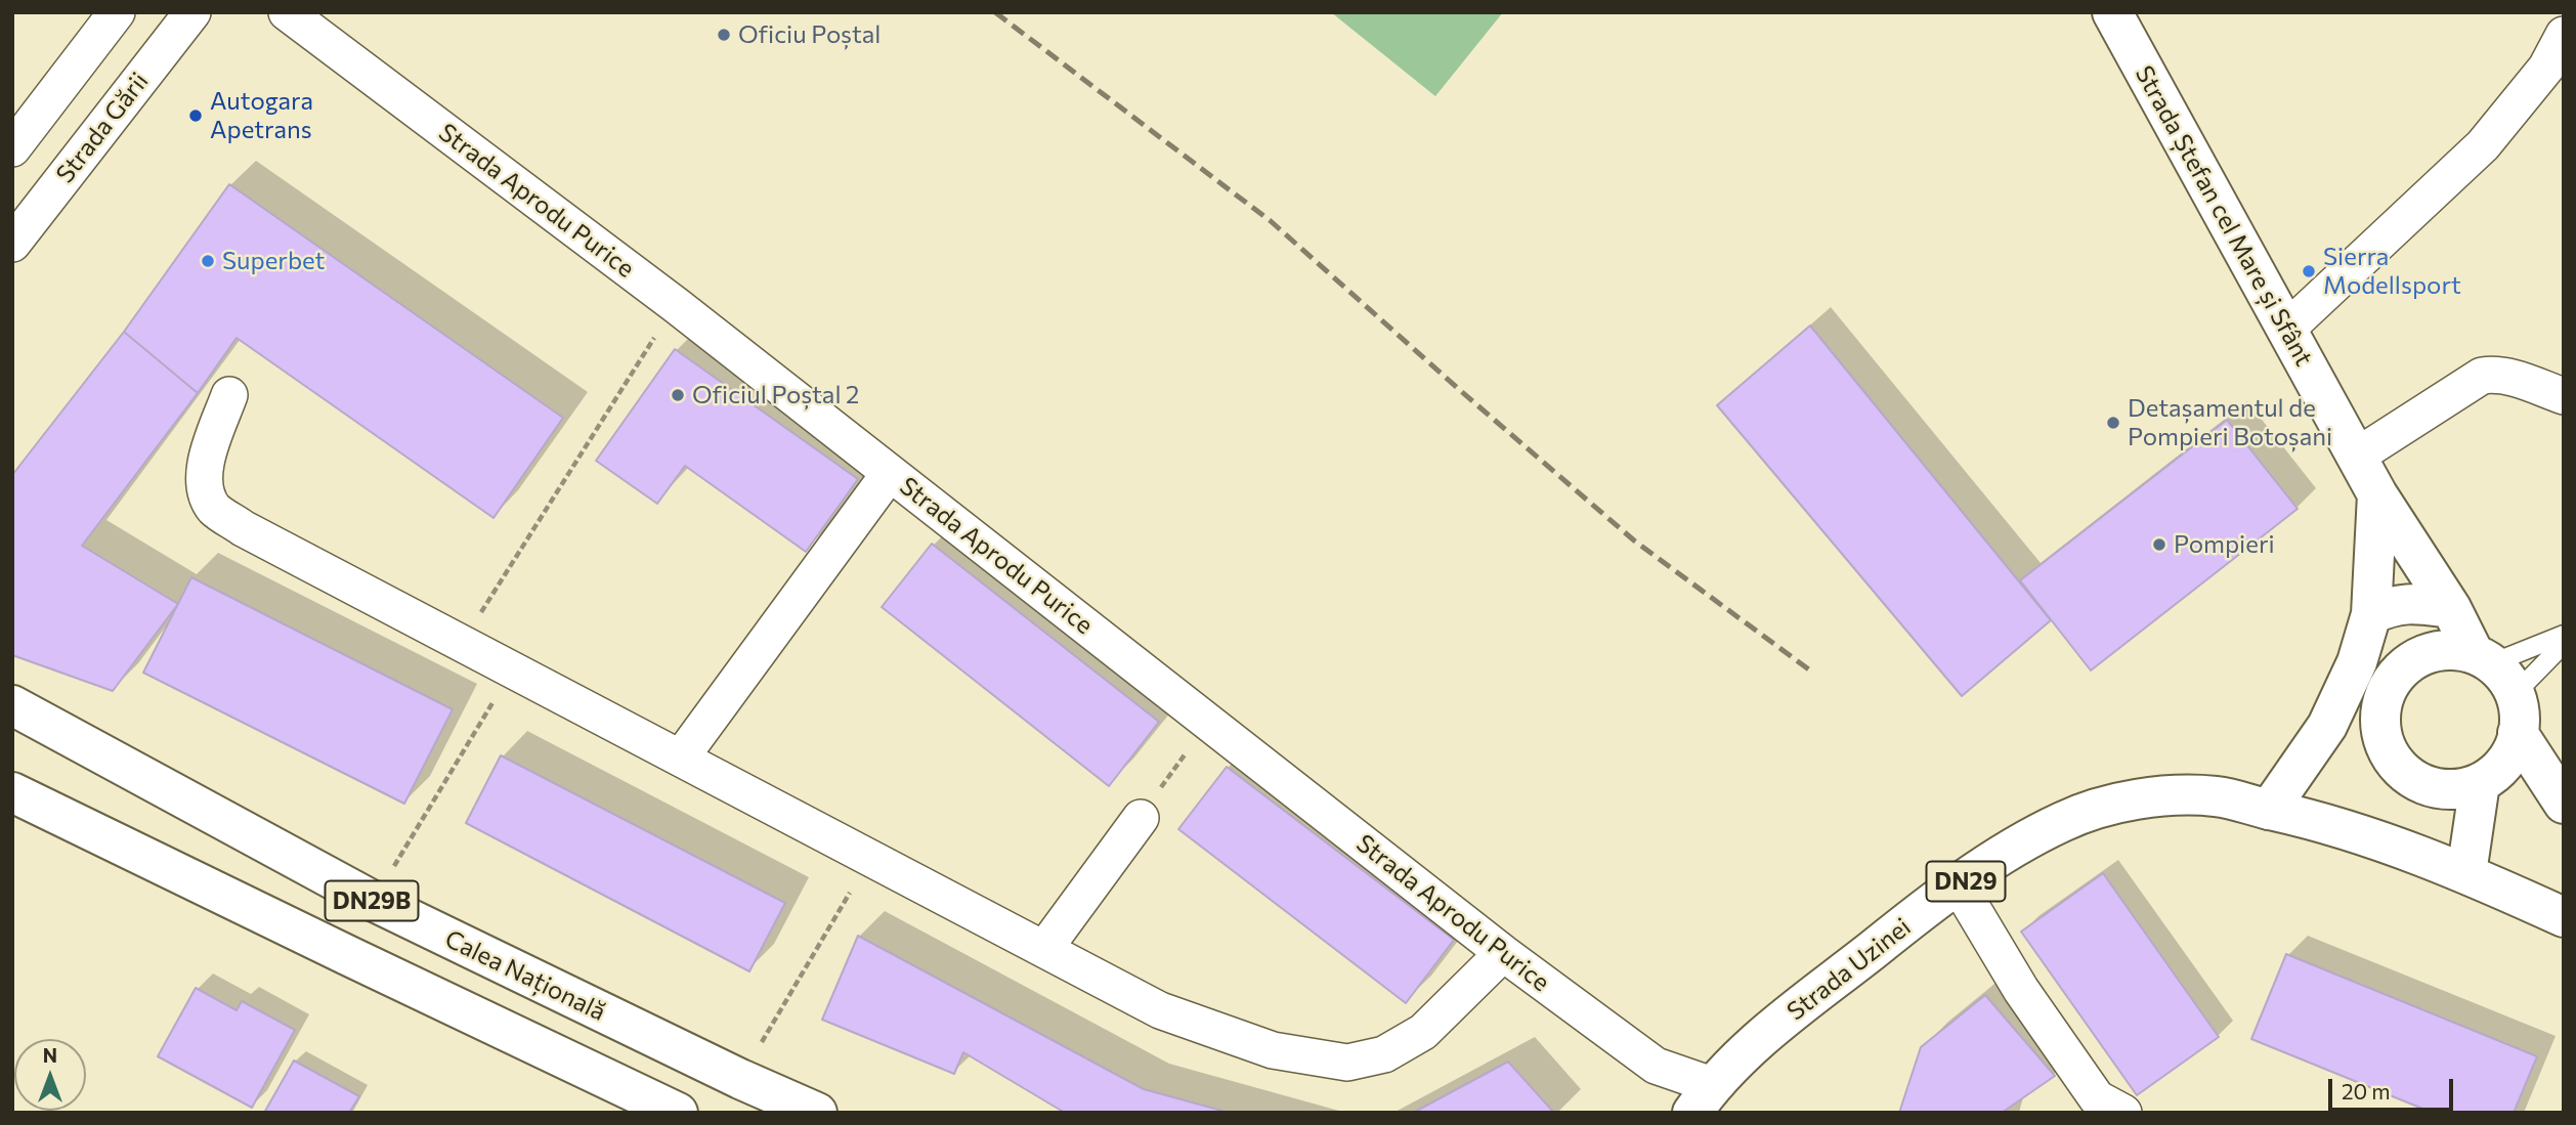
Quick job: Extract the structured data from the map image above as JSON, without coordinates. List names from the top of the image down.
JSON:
{
  "streets": {
    "main road": [
      "Strada Ștefan cel Mare și Sfânt",
      "DN29",
      "DN29B",
      "Strada Uzinei",
      "Calea Națională"
    ],
    "street": ["Strada Gării", "Strada Aprodu Purice"]
  },
  "crossings": [
    ["Strada Aprodu Purice", "DN29"],
    ["Strada Aprodu Purice", "Strada Uzinei"],
    ["DN29", "Strada Uzinei"]
  ],
  "places": [
    "Oficiu Poștal",
    "Autogara Apetrans",
    "Superbet",
    "Sierra Modellsport",
    "Oficiul Poștal 2",
    "Detașamentul de Pompieri Botoșani",
    "Pompieri"
  ],
  "scale_bar": "20 m",
  "north": "top"
}
